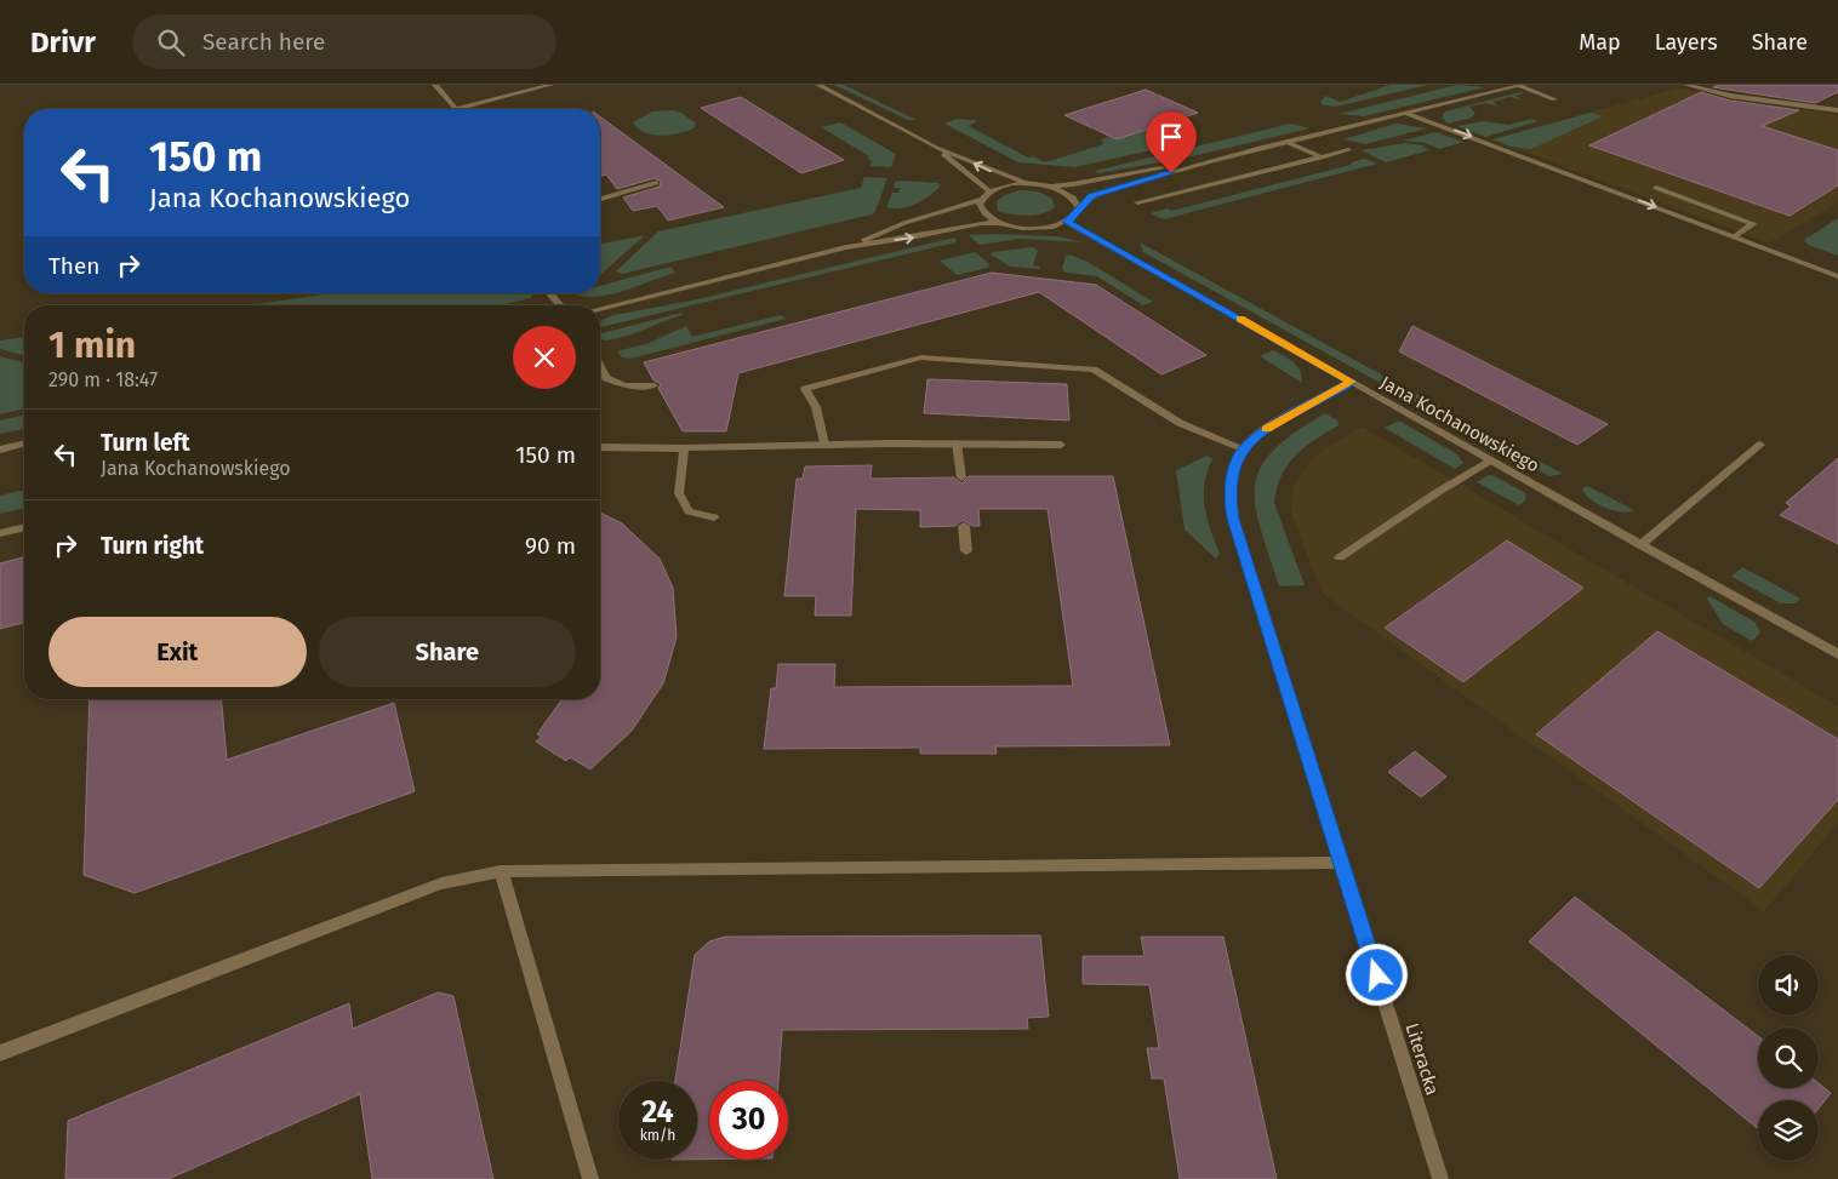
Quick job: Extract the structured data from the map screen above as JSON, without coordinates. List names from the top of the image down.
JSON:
{
  "streets": {
    "street": ["Jana Kochanowskiego", "Literacka"]
  },
  "crossings": [
    ["Jana Kochanowskiego", "Literacka"]
  ],
  "page": {
    "header": "Drivr",
    "search": "Search here",
    "nav": ["Map", "Layers", "Share"],
    "turn": ["150 m", "Jana Kochanowskiego"],
    "then": "Then",
    "heading": ["1 min", "290 m · 18:47"],
    "list": [
      {
        "name": "Turn left",
        "note": "Jana Kochanowskiego",
        "value": "150 m"
      },
      {
        "name": "Turn right",
        "value": "90 m"
      }
    ],
    "buttons": ["Exit", "Share"],
    "speed": "24 km/h",
    "limit": "30"
  }
}
